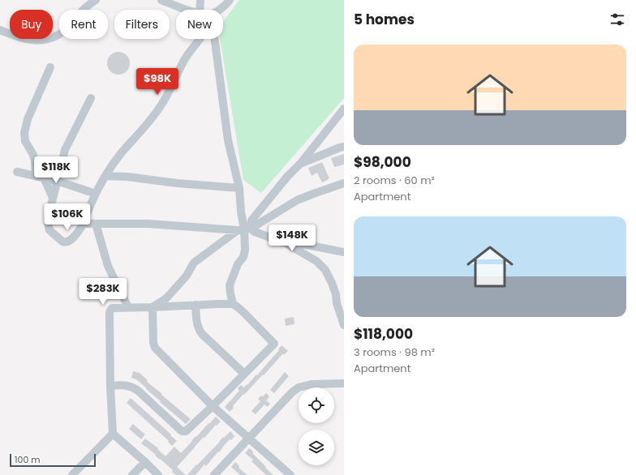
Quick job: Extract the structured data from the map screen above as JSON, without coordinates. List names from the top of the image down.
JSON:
{
  "scale_bar": "100 m",
  "page": {
    "heading": "5 homes",
    "chip": [
      "Buy",
      "Rent",
      "Filters",
      "New"
    ],
    "list": [
      {
        "name": "$98,000",
        "note": "2 rooms · 60 m² · Apartment"
      },
      {
        "name": "$118,000",
        "note": "3 rooms · 98 m² · Apartment"
      }
    ],
    "price": [
      "$98K",
      "$118K",
      "$106K",
      "$148K",
      "$283K"
    ],
    "scale": "100 m"
  }
}
